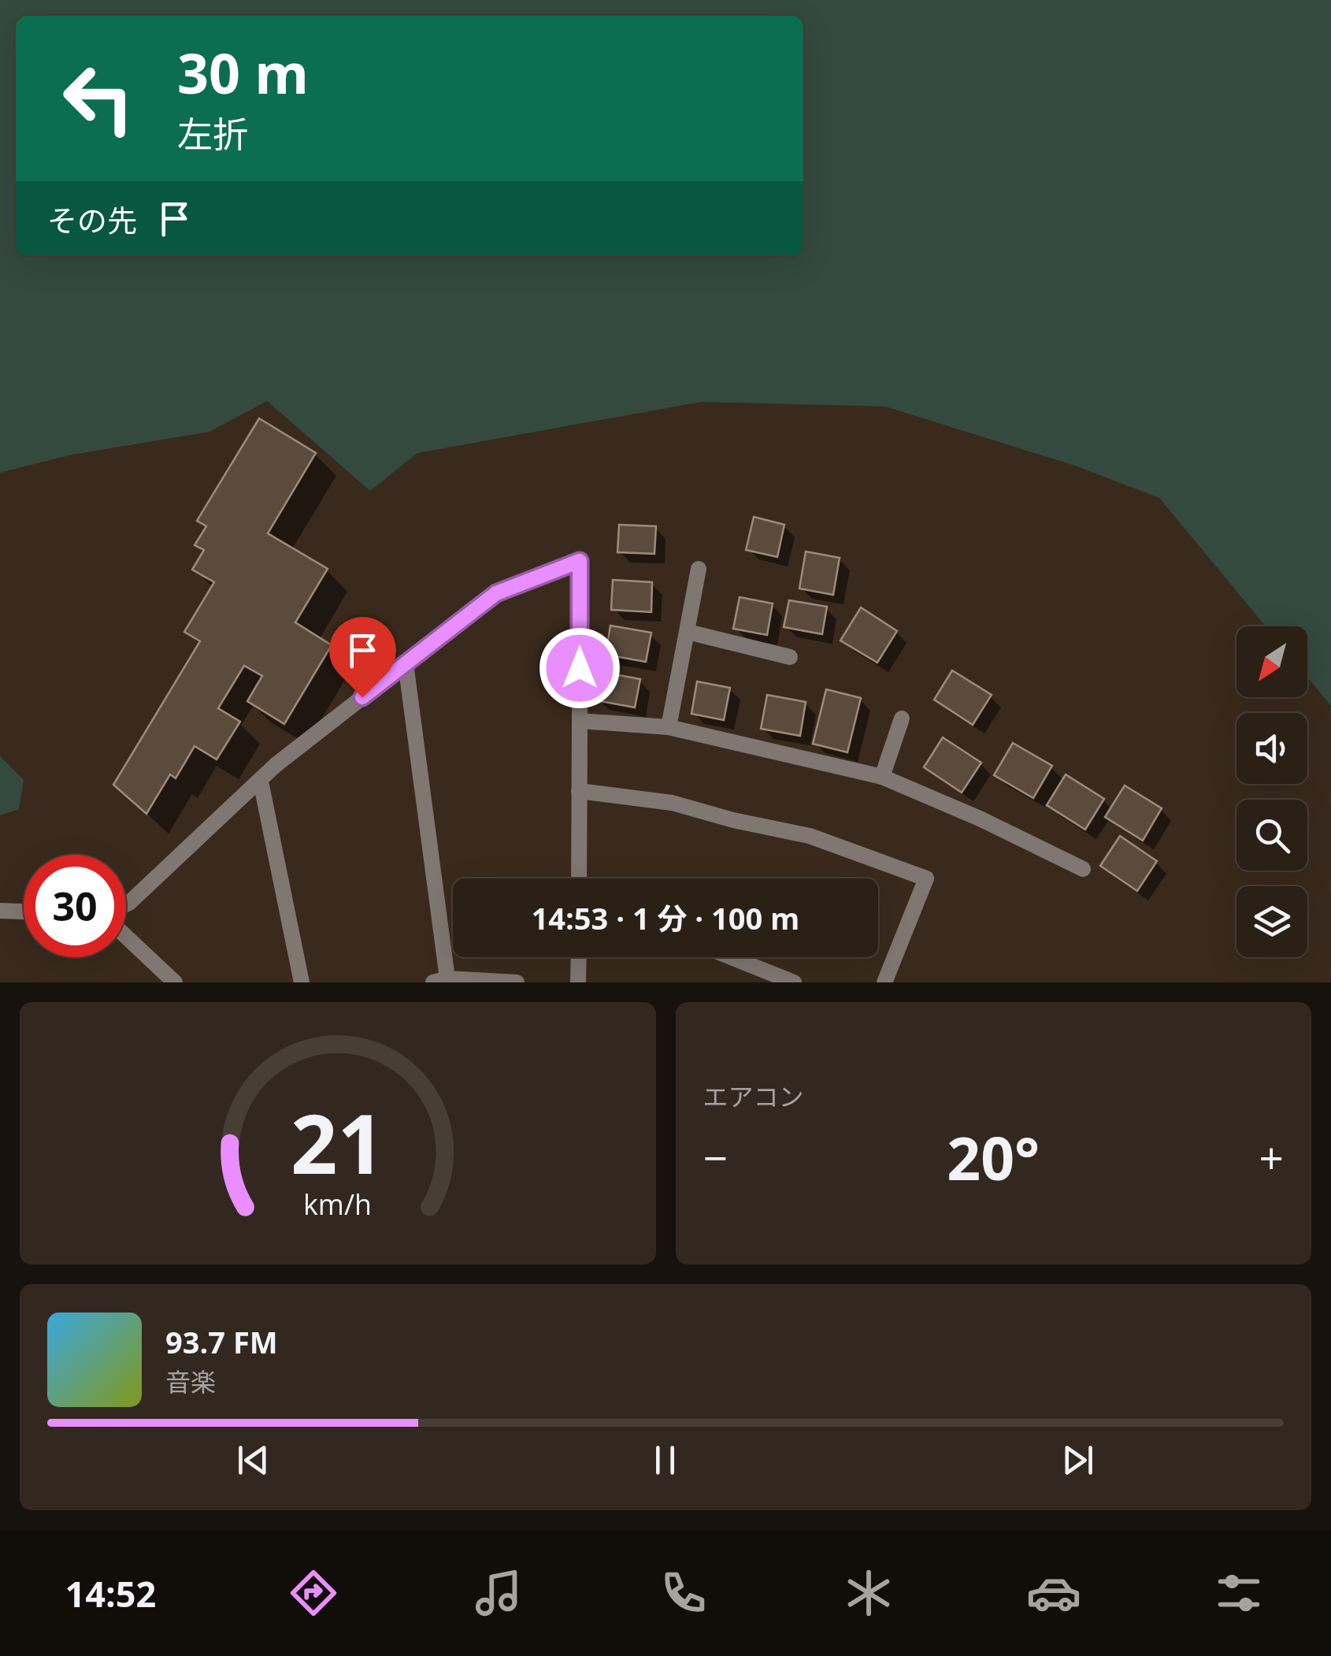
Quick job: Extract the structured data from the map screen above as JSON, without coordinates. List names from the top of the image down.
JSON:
{
  "north": "bottom left",
  "page": {
    "turn": ["30 m", "左折"],
    "then": "その先",
    "limit": "30",
    "trip": "14:53 · 1 分 · 100 m",
    "tile": "エアコン",
    "heat": ["−", "20°", "+"],
    "song": ["93.7 FM", "音楽"],
    "tabs": "14:52",
    "gauge": ["21", "km/h"]
  }
}
